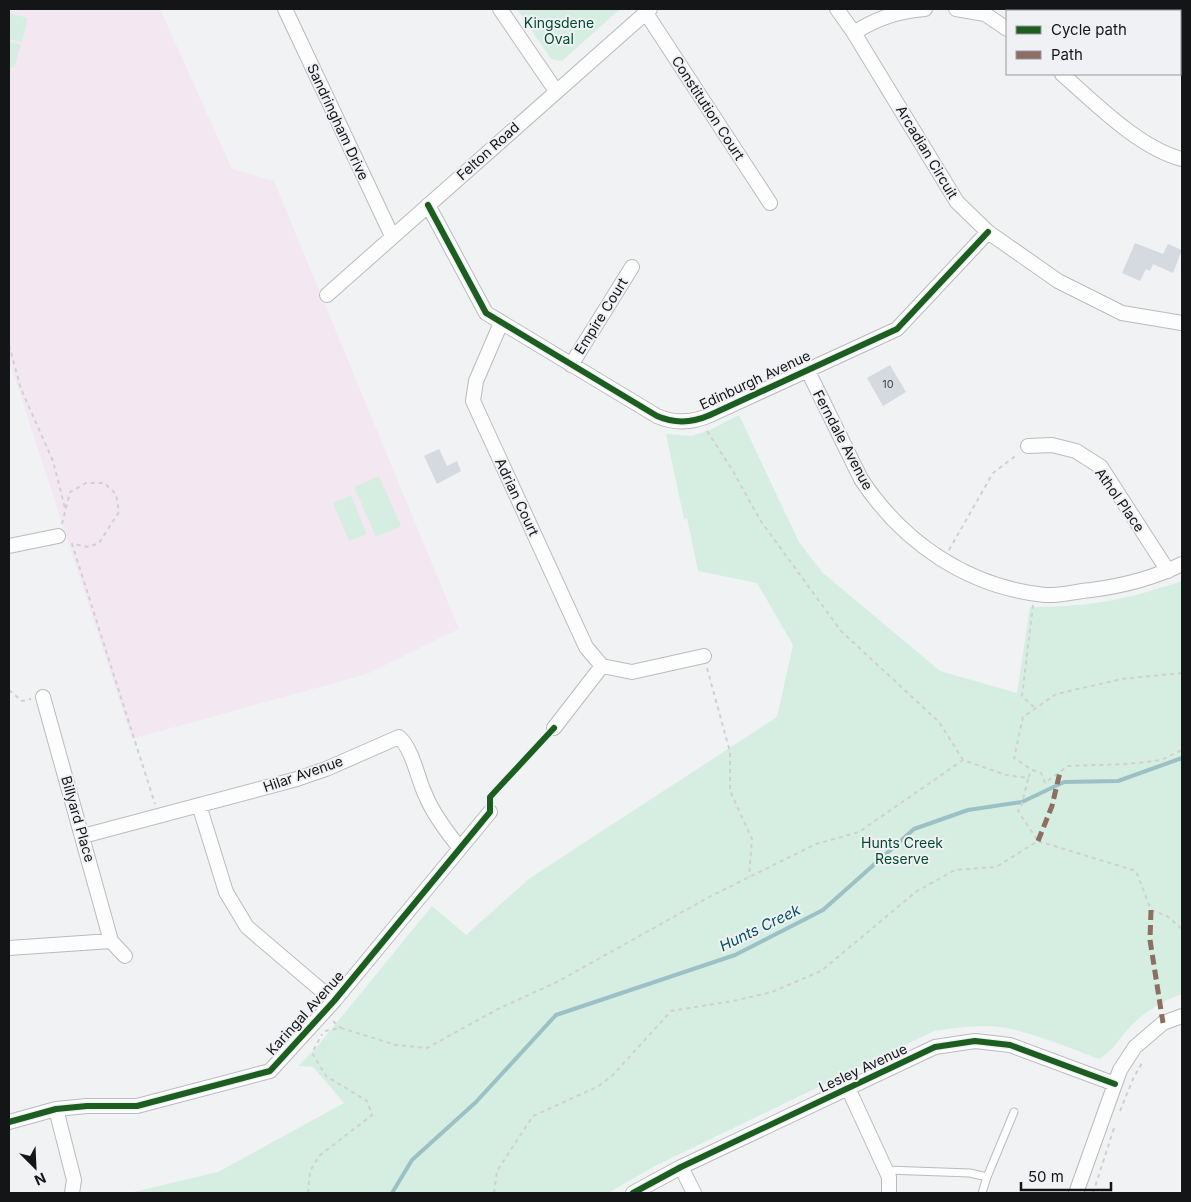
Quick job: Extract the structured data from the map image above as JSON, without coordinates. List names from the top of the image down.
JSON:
{
  "streets": {
    "street": [
      "Constitution Court",
      "Sandringham Drive",
      "Felton Road",
      "Arcadian Circuit",
      "Empire Court",
      "Edinburgh Avenue",
      "Ferndale Avenue",
      "Adrian Court",
      "Athol Place",
      "Hilar Avenue",
      "Billyard Place",
      "Karingal Avenue",
      "Lesley Avenue"
    ]
  },
  "crossings": [
    ["Constitution Court", "Felton Road"],
    ["Sandringham Drive", "Felton Road"],
    ["Felton Road", "Edinburgh Avenue"],
    ["Arcadian Circuit", "Edinburgh Avenue"],
    ["Empire Court", "Edinburgh Avenue"],
    ["Edinburgh Avenue", "Ferndale Avenue"],
    ["Edinburgh Avenue", "Adrian Court"],
    ["Ferndale Avenue", "Athol Place"],
    ["Hilar Avenue", "Billyard Place"],
    ["Hilar Avenue", "Karingal Avenue"]
  ],
  "water": ["Hunts Creek"],
  "parks": ["Kingsdene Oval", "Hunts Creek Reserve"],
  "house_numbers": ["10"],
  "legend": ["Cycle path", "Path"],
  "scale_bar": "50 m",
  "north": "bottom right"
}
